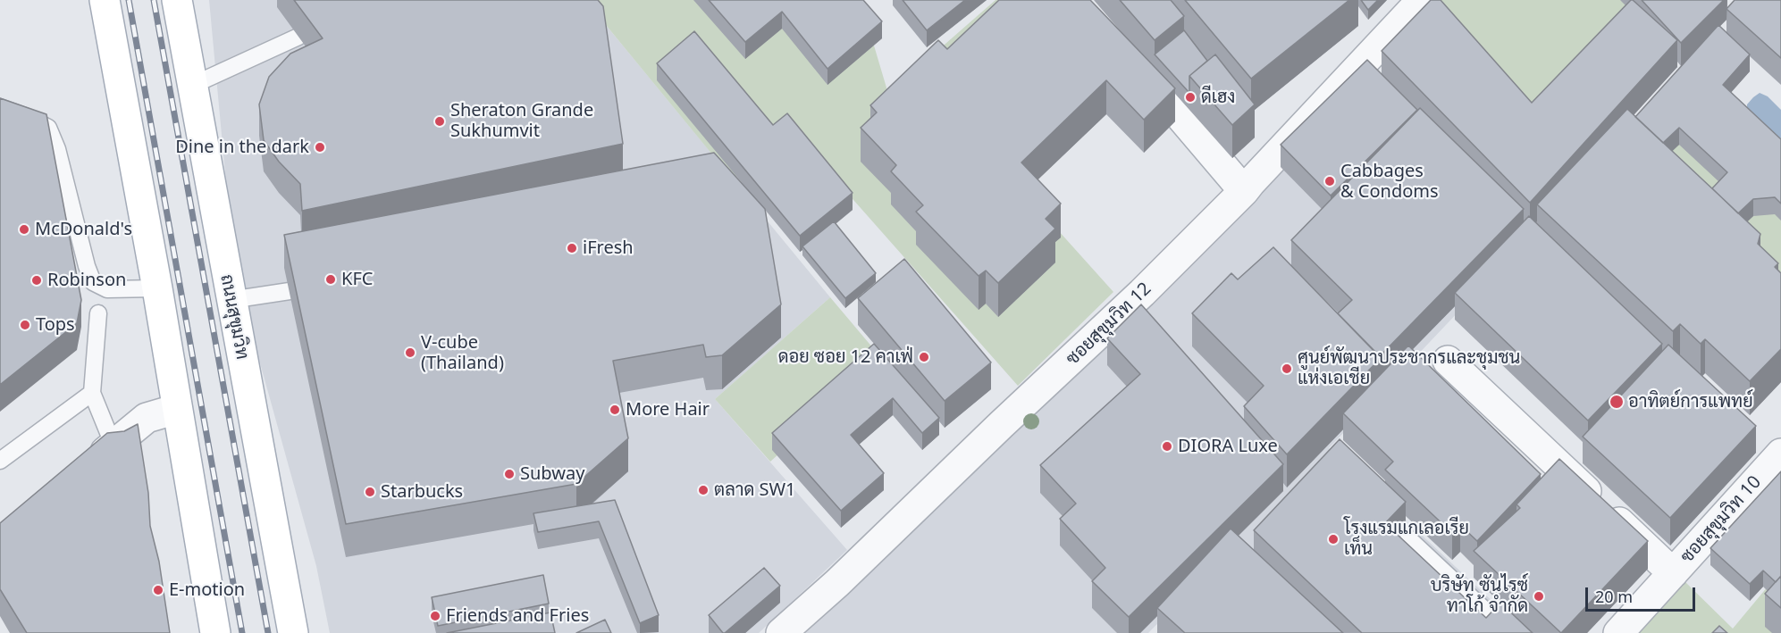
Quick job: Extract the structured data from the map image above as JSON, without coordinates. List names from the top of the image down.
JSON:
{
  "streets": {
    "main road": ["ถนนสุขุมวิท"],
    "street": ["ซอยสุขุมวิท 12", "ซอยสุขุมวิท 10"]
  },
  "places": [
    "ดีเฮง",
    "Sheraton Grande Sukhumvit",
    "Dine in the dark",
    "Cabbages & Condoms",
    "McDonald's",
    "iFresh",
    "KFC",
    "Robinson",
    "Tops",
    "V-cube (Thailand)",
    "ดอย ซอย 12 คาเฟ่",
    "ศูนย์พัฒนาประชากรและชุมชน แห่งเอเชีย",
    "อาทิตย์การแพทย์",
    "More Hair",
    "DIORA Luxe",
    "Subway",
    "ตลาด SW1",
    "Starbucks",
    "โรงแรมแกเลอเรีย เท็น",
    "E-motion",
    "บริษัท ซันไรซ์ ทาโก้ จำกัด",
    "Friends and Fries"
  ],
  "scale_bar": "20 m"
}
